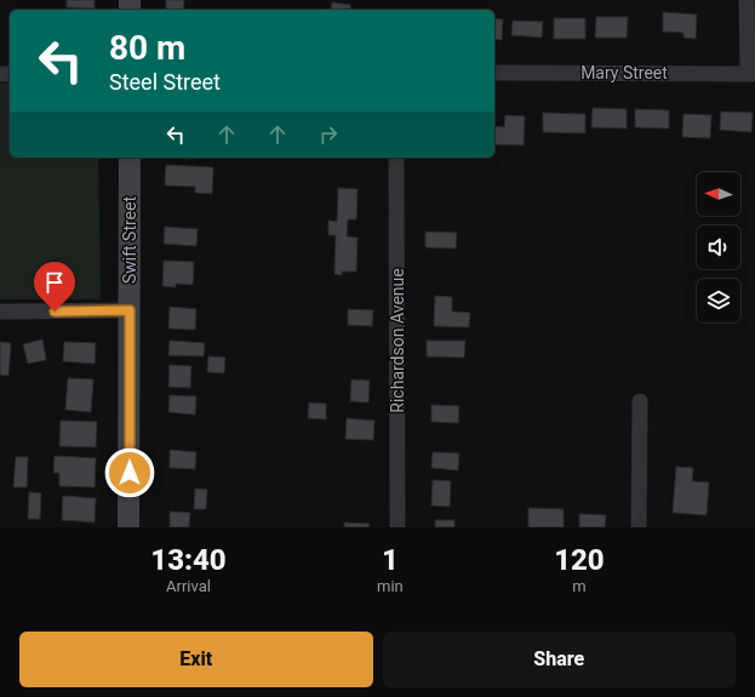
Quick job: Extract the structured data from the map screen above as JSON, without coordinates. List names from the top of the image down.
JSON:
{
  "streets": {
    "main road": ["Swift Street"],
    "street": ["Mary Street", "Richardson Avenue"]
  },
  "north": "left",
  "page": {
    "turn": ["80 m", "Steel Street"],
    "eta": [
      "13:40",
      "Arrival",
      "1",
      "min",
      "120",
      "m"
    ],
    "buttons": ["Exit", "Share"]
  }
}
